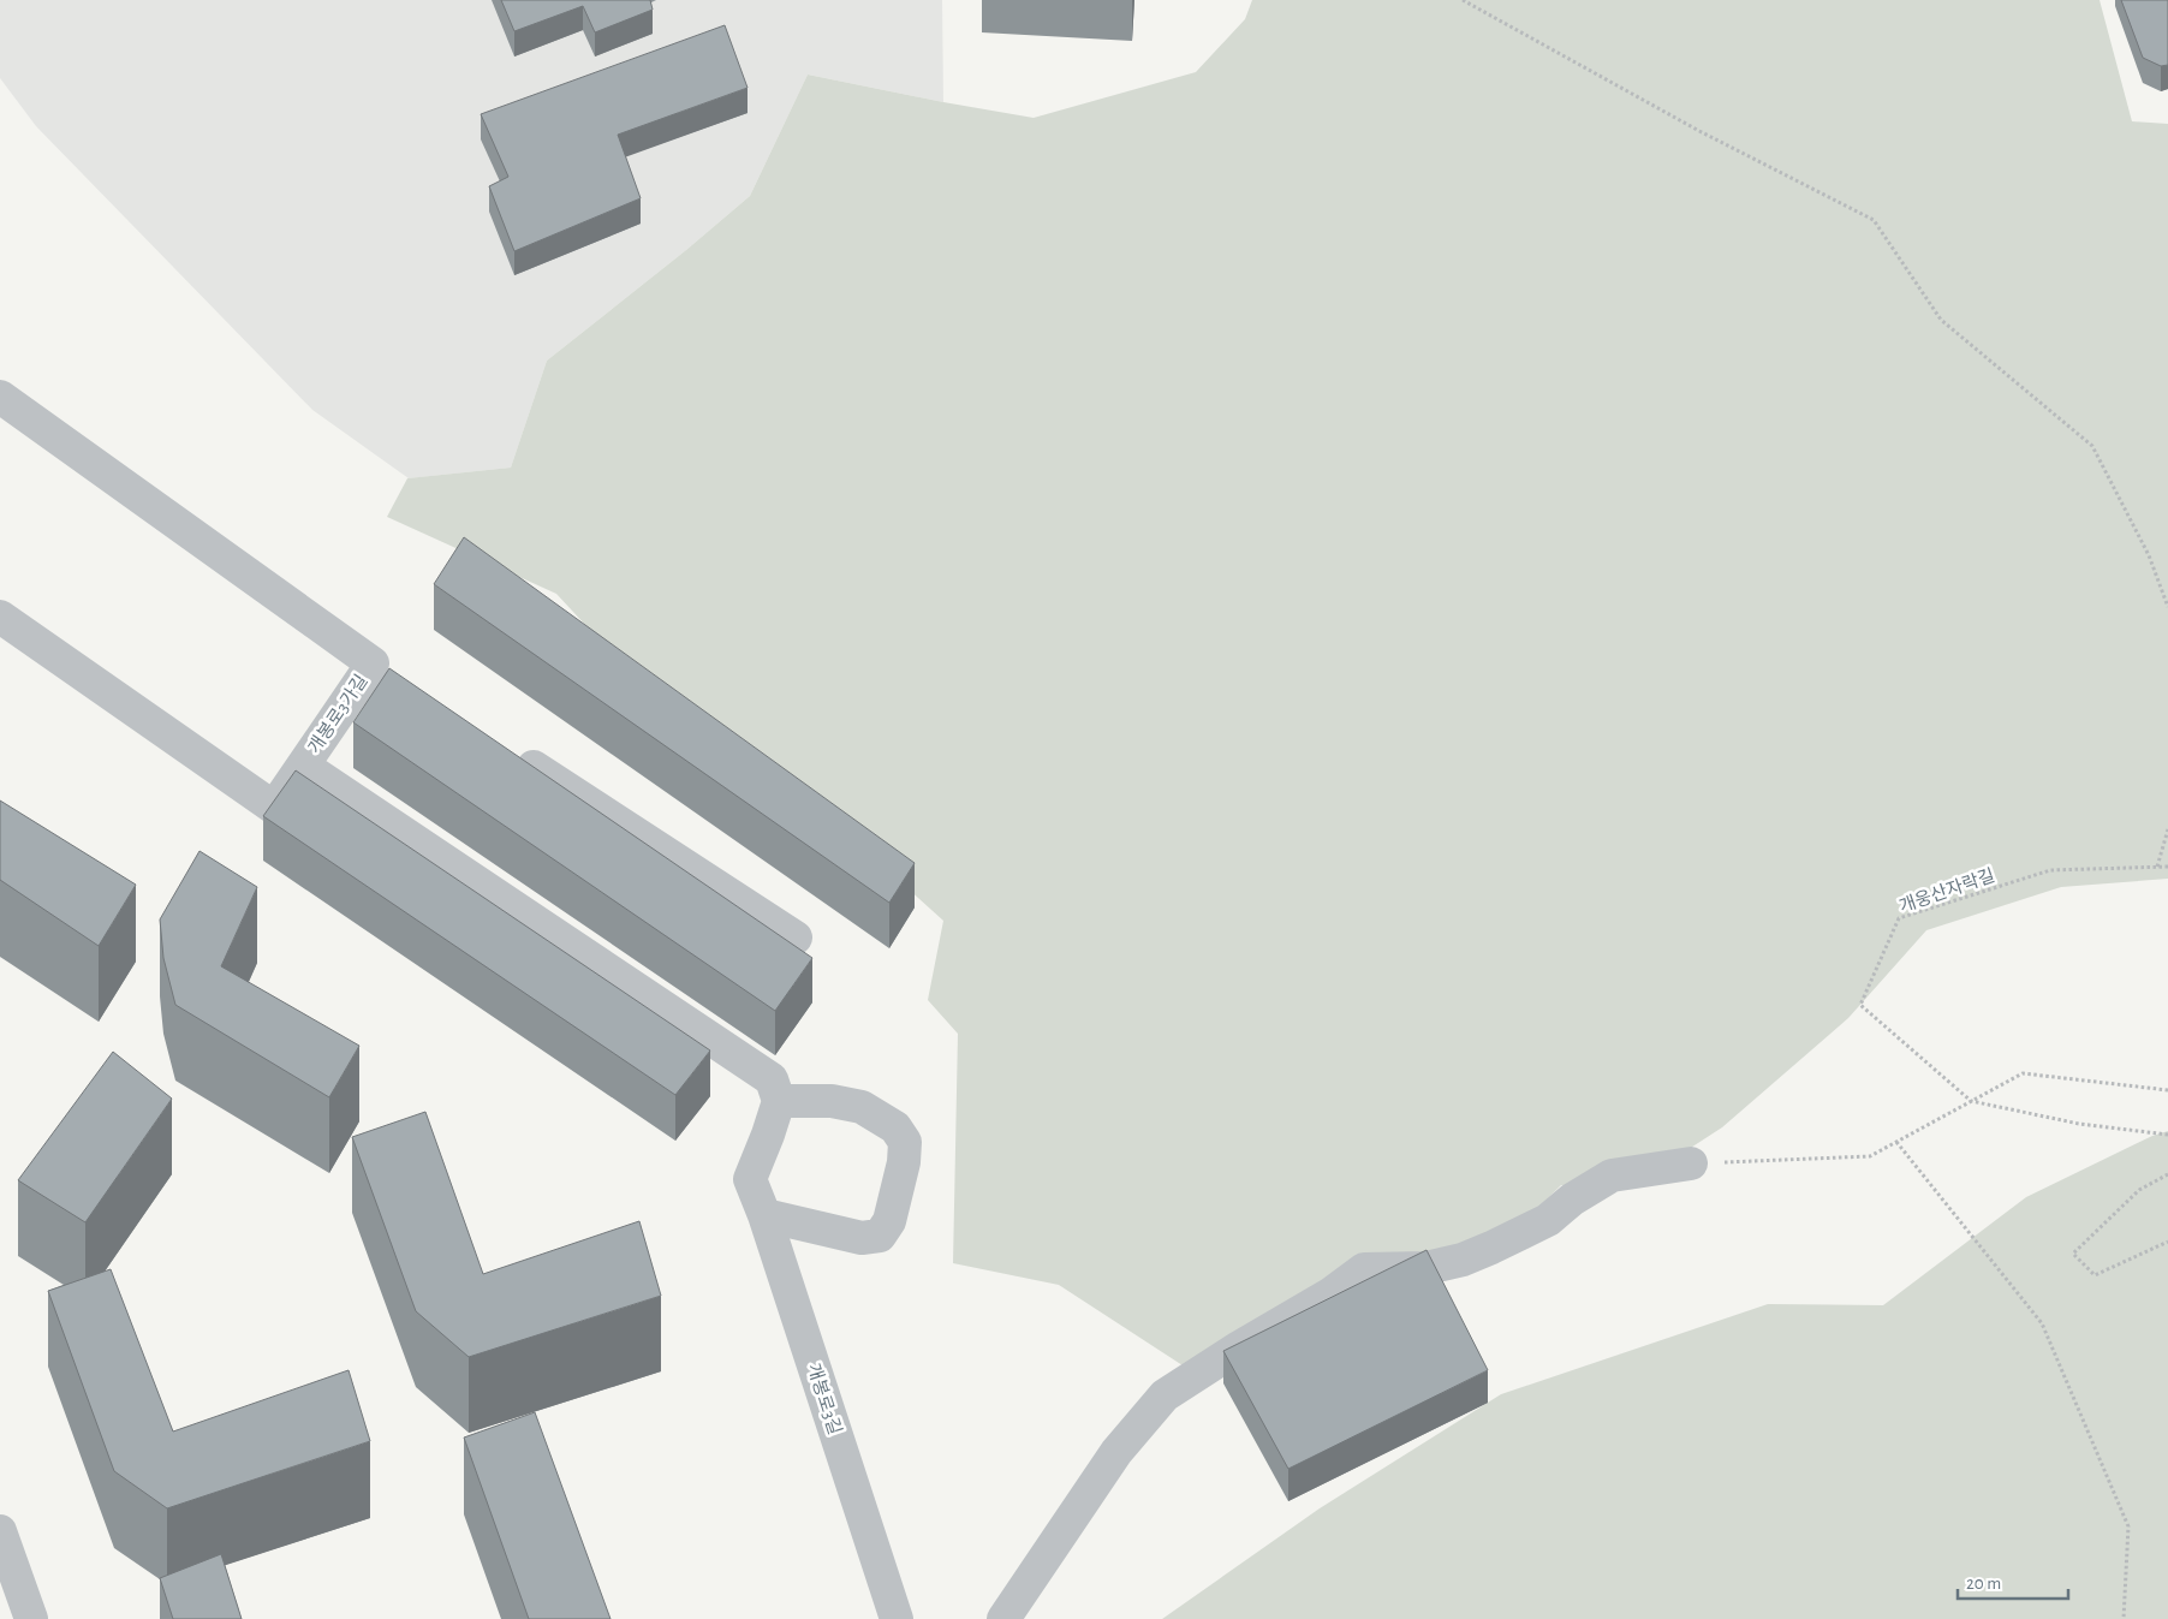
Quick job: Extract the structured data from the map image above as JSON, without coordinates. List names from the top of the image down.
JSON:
{
  "streets": {
    "street": ["개봉로3가길", "개봉로3길"],
    "path": ["개웅산자락길"]
  },
  "scale_bar": "20 m"
}
